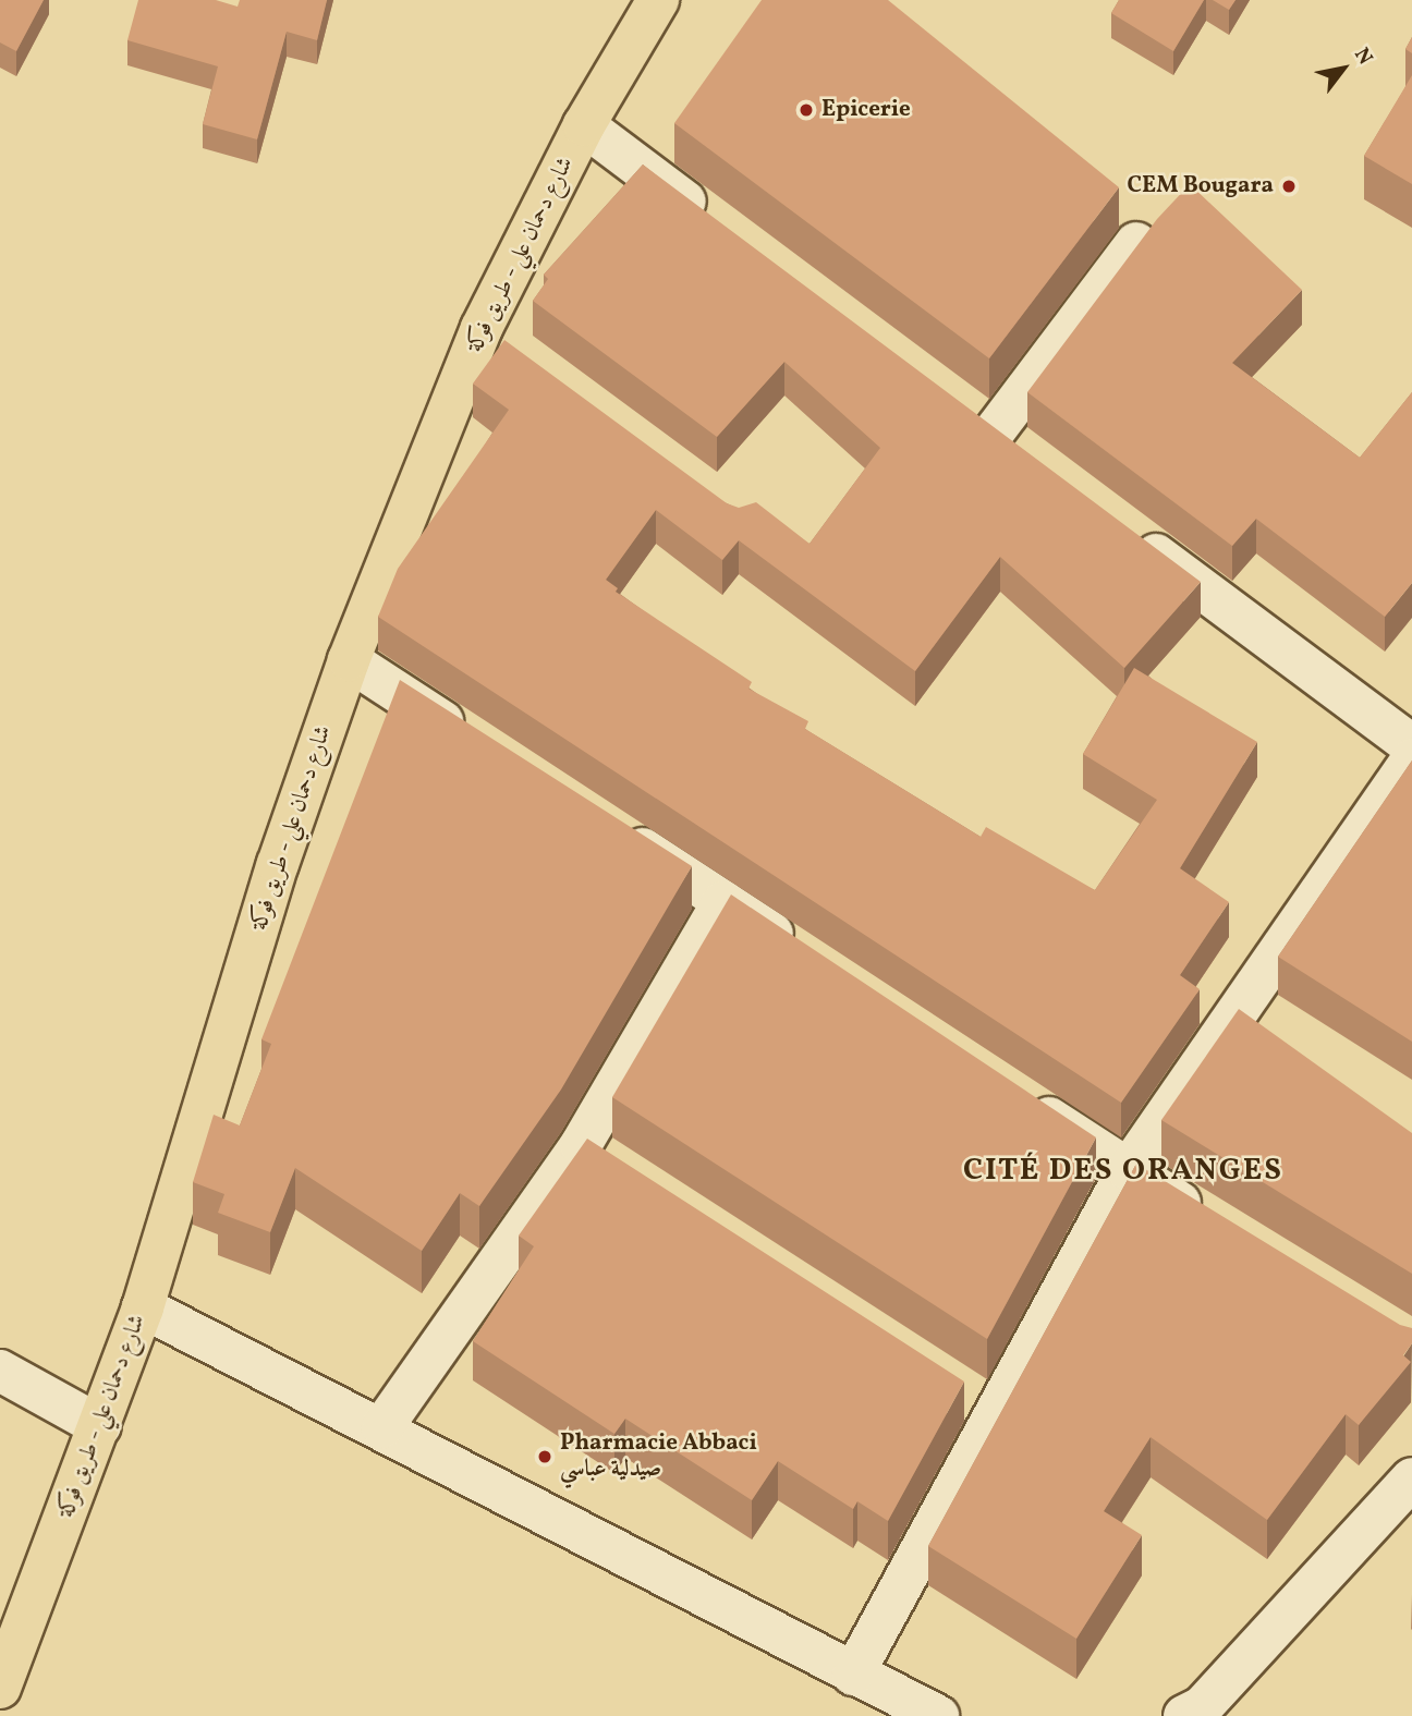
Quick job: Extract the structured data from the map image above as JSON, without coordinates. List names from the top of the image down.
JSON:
{
  "streets": {
    "main road": ["شارع دحمان علي - طريق فوكة"]
  },
  "districts": ["CITÉ DES ORANGES"],
  "places": ["Epicerie", "CEM Bougara", "Pharmacie Abbaci صيدلية عباسي"],
  "north": "top right"
}
